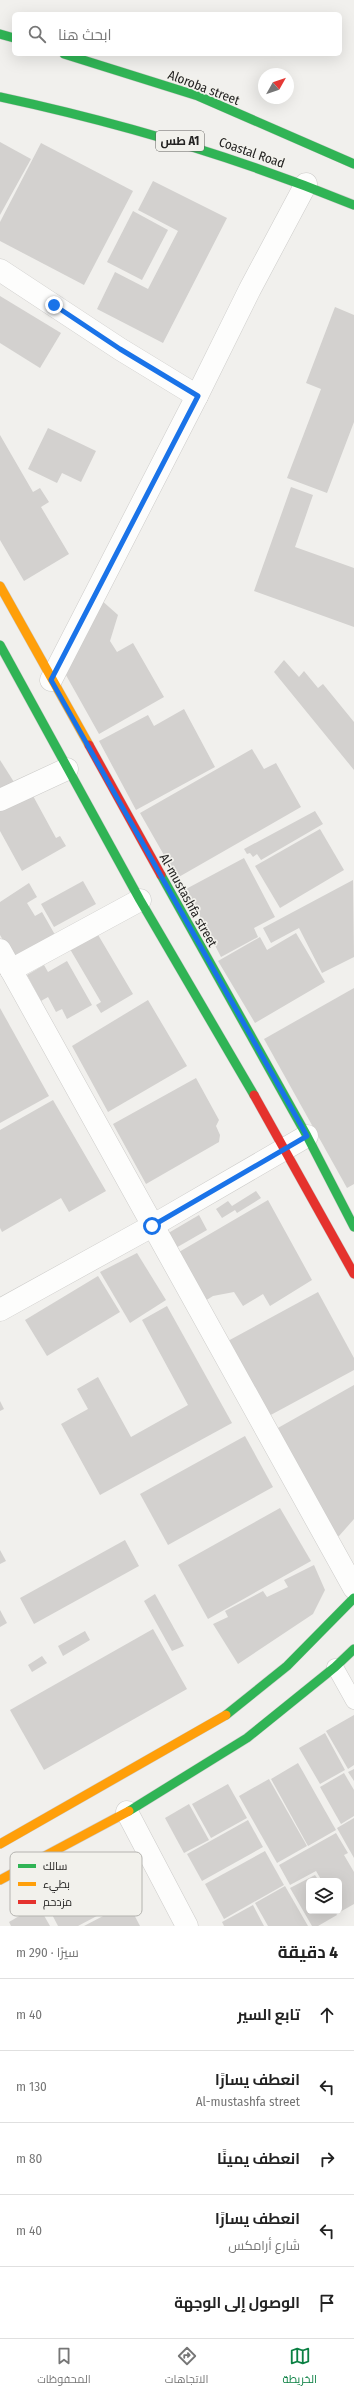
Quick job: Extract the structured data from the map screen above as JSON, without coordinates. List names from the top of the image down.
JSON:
{
  "streets": {
    "main road": [
      "Aloroba street",
      "طس A1",
      "Coastal Road",
      "Al-mustashfa street"
    ]
  },
  "legend": ["سالك", "بطيء", "مزدحم"],
  "north": "top right",
  "page": {
    "search": "ابحث هنا",
    "heading": ["4 دقيقة", "سيرًا · 290 m"],
    "list": [
      ["تابع السير", "40 m"],
      ["انعطف يسارًا", "Al-mustashfa street", "130 m"],
      ["انعطف يمينًا", "80 m"],
      ["انعطف يسارًا", "شارع أرامكس", "40 m"],
      "الوصول إلى الوجهة"
    ],
    "nav": ["الخريطة", "الاتجاهات", "المحفوظات"]
  }
}
